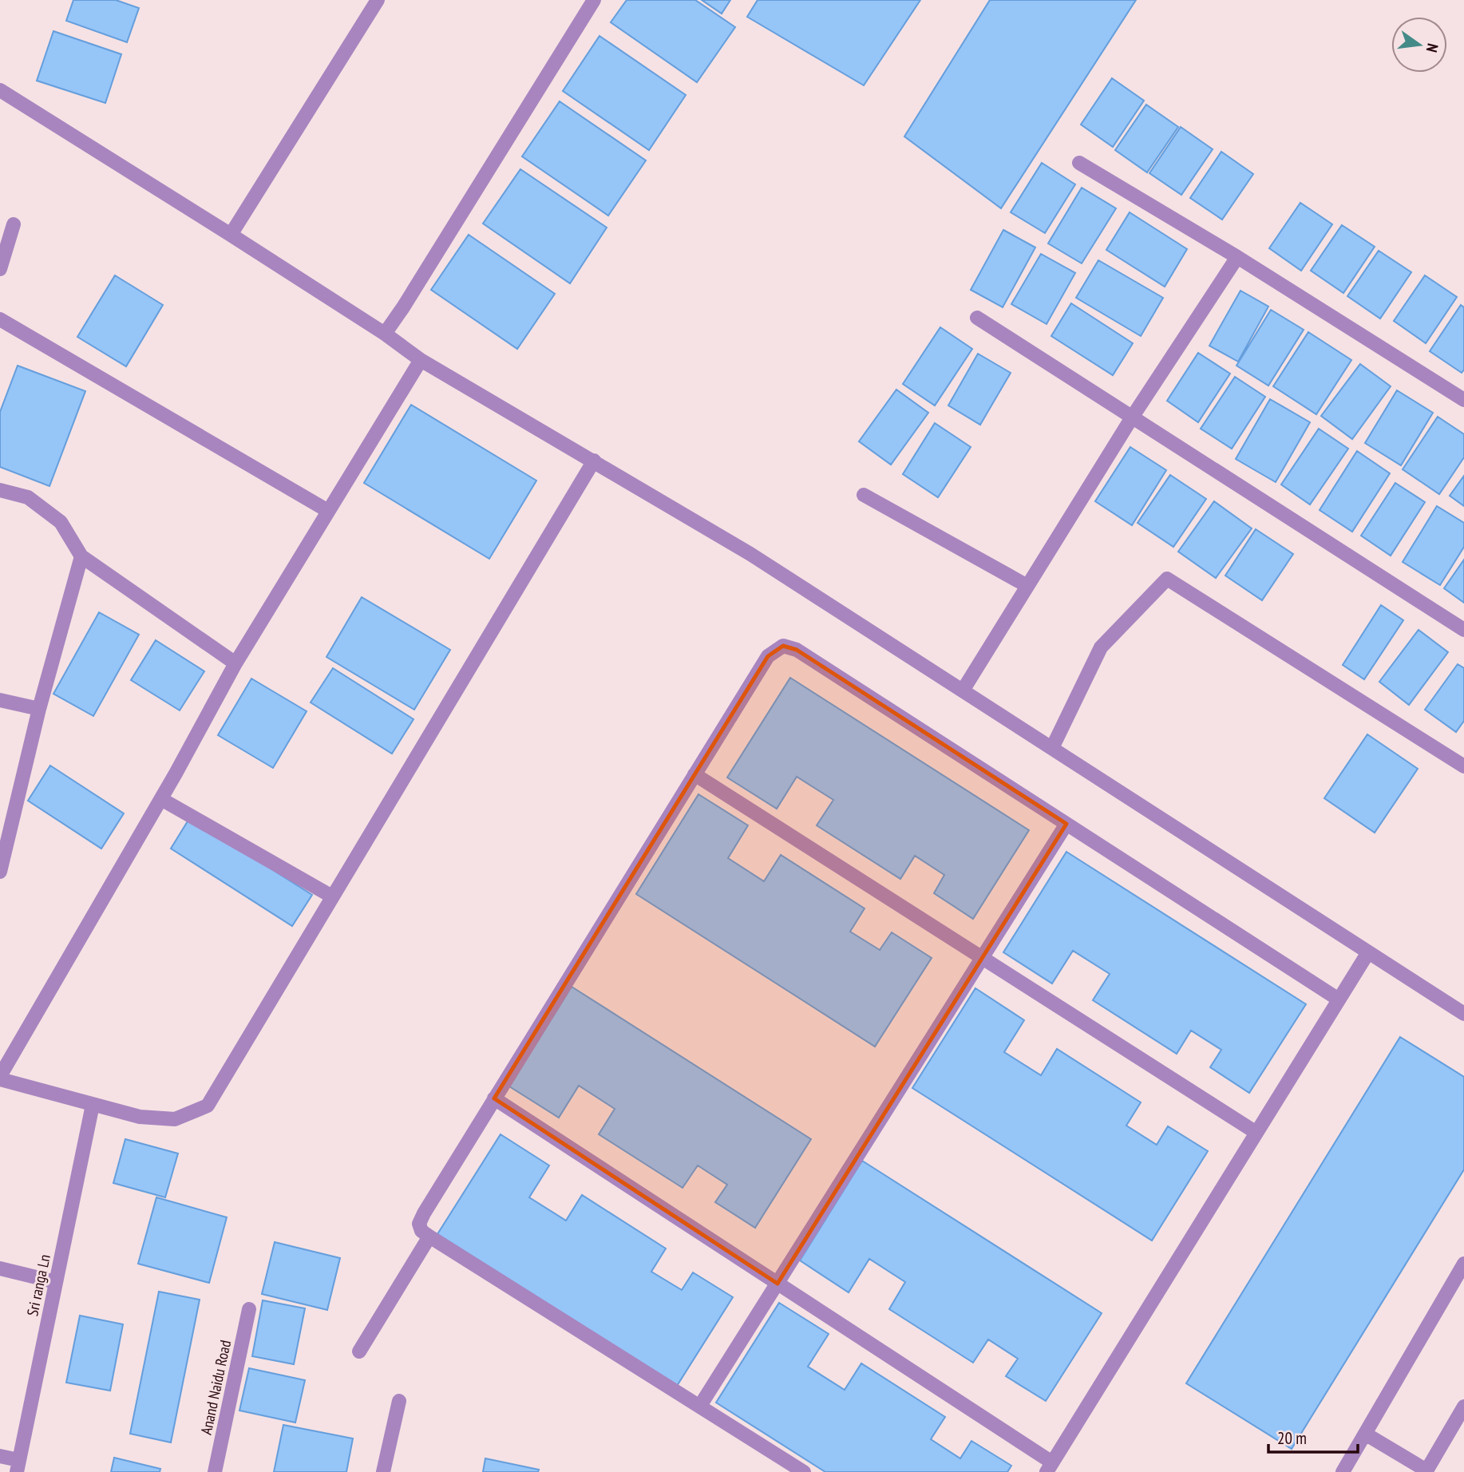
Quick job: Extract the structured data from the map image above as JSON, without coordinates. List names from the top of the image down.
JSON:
{
  "streets": {
    "street": ["Sri ranga Ln", "Anand Naidu Road"]
  },
  "scale_bar": "20 m",
  "north": "right"
}
